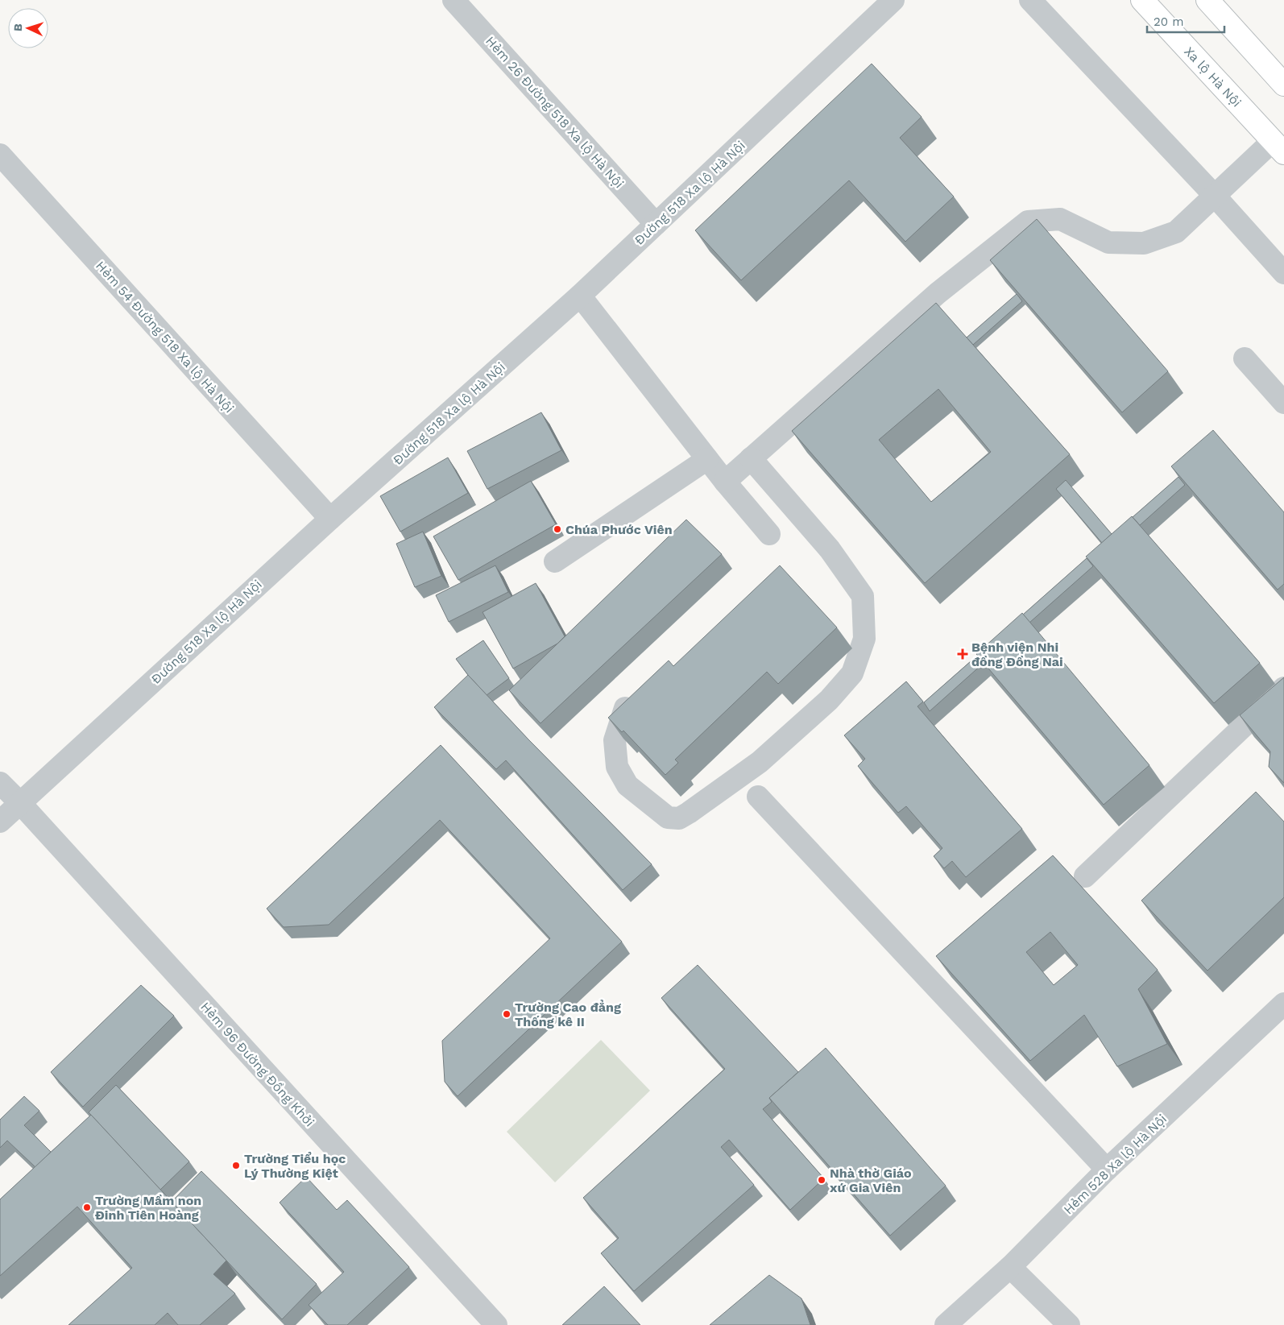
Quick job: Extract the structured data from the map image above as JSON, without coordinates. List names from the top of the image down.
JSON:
{
  "streets": {
    "highway": ["Xa lộ Hà Nội"],
    "street": [
      "Hẻm 26 Đường 518 Xa lộ Hà Nội",
      "Đường 518 Xa lộ Hà Nội",
      "Hẻm 54 Đường 518 Xa lộ Hà Nội",
      "Hẻm 96 Đường Đồng Khởi",
      "Hẻm 528 Xa lộ Hà Nội"
    ]
  },
  "crossings": [
    ["Hẻm 26 Đường 518 Xa lộ Hà Nội", "Đường 518 Xa lộ Hà Nội"],
    ["Đường 518 Xa lộ Hà Nội", "Hẻm 54 Đường 518 Xa lộ Hà Nội"],
    ["Đường 518 Xa lộ Hà Nội", "Hẻm 96 Đường Đồng Khởi"]
  ],
  "places": {
    "other": [
      "Chúa Phước Viên",
      "Trường Cao đẳng Thống kê II",
      "Trường Tiểu học Lý Thường Kiệt",
      "Nhà thờ Giáo xứ Gia Viên",
      "Trường Mầm non Đinh Tiên Hoàng"
    ],
    "health": ["Bệnh viện Nhi đồng Đồng Nai"]
  },
  "scale_bar": "20 m",
  "north": "left"
}
